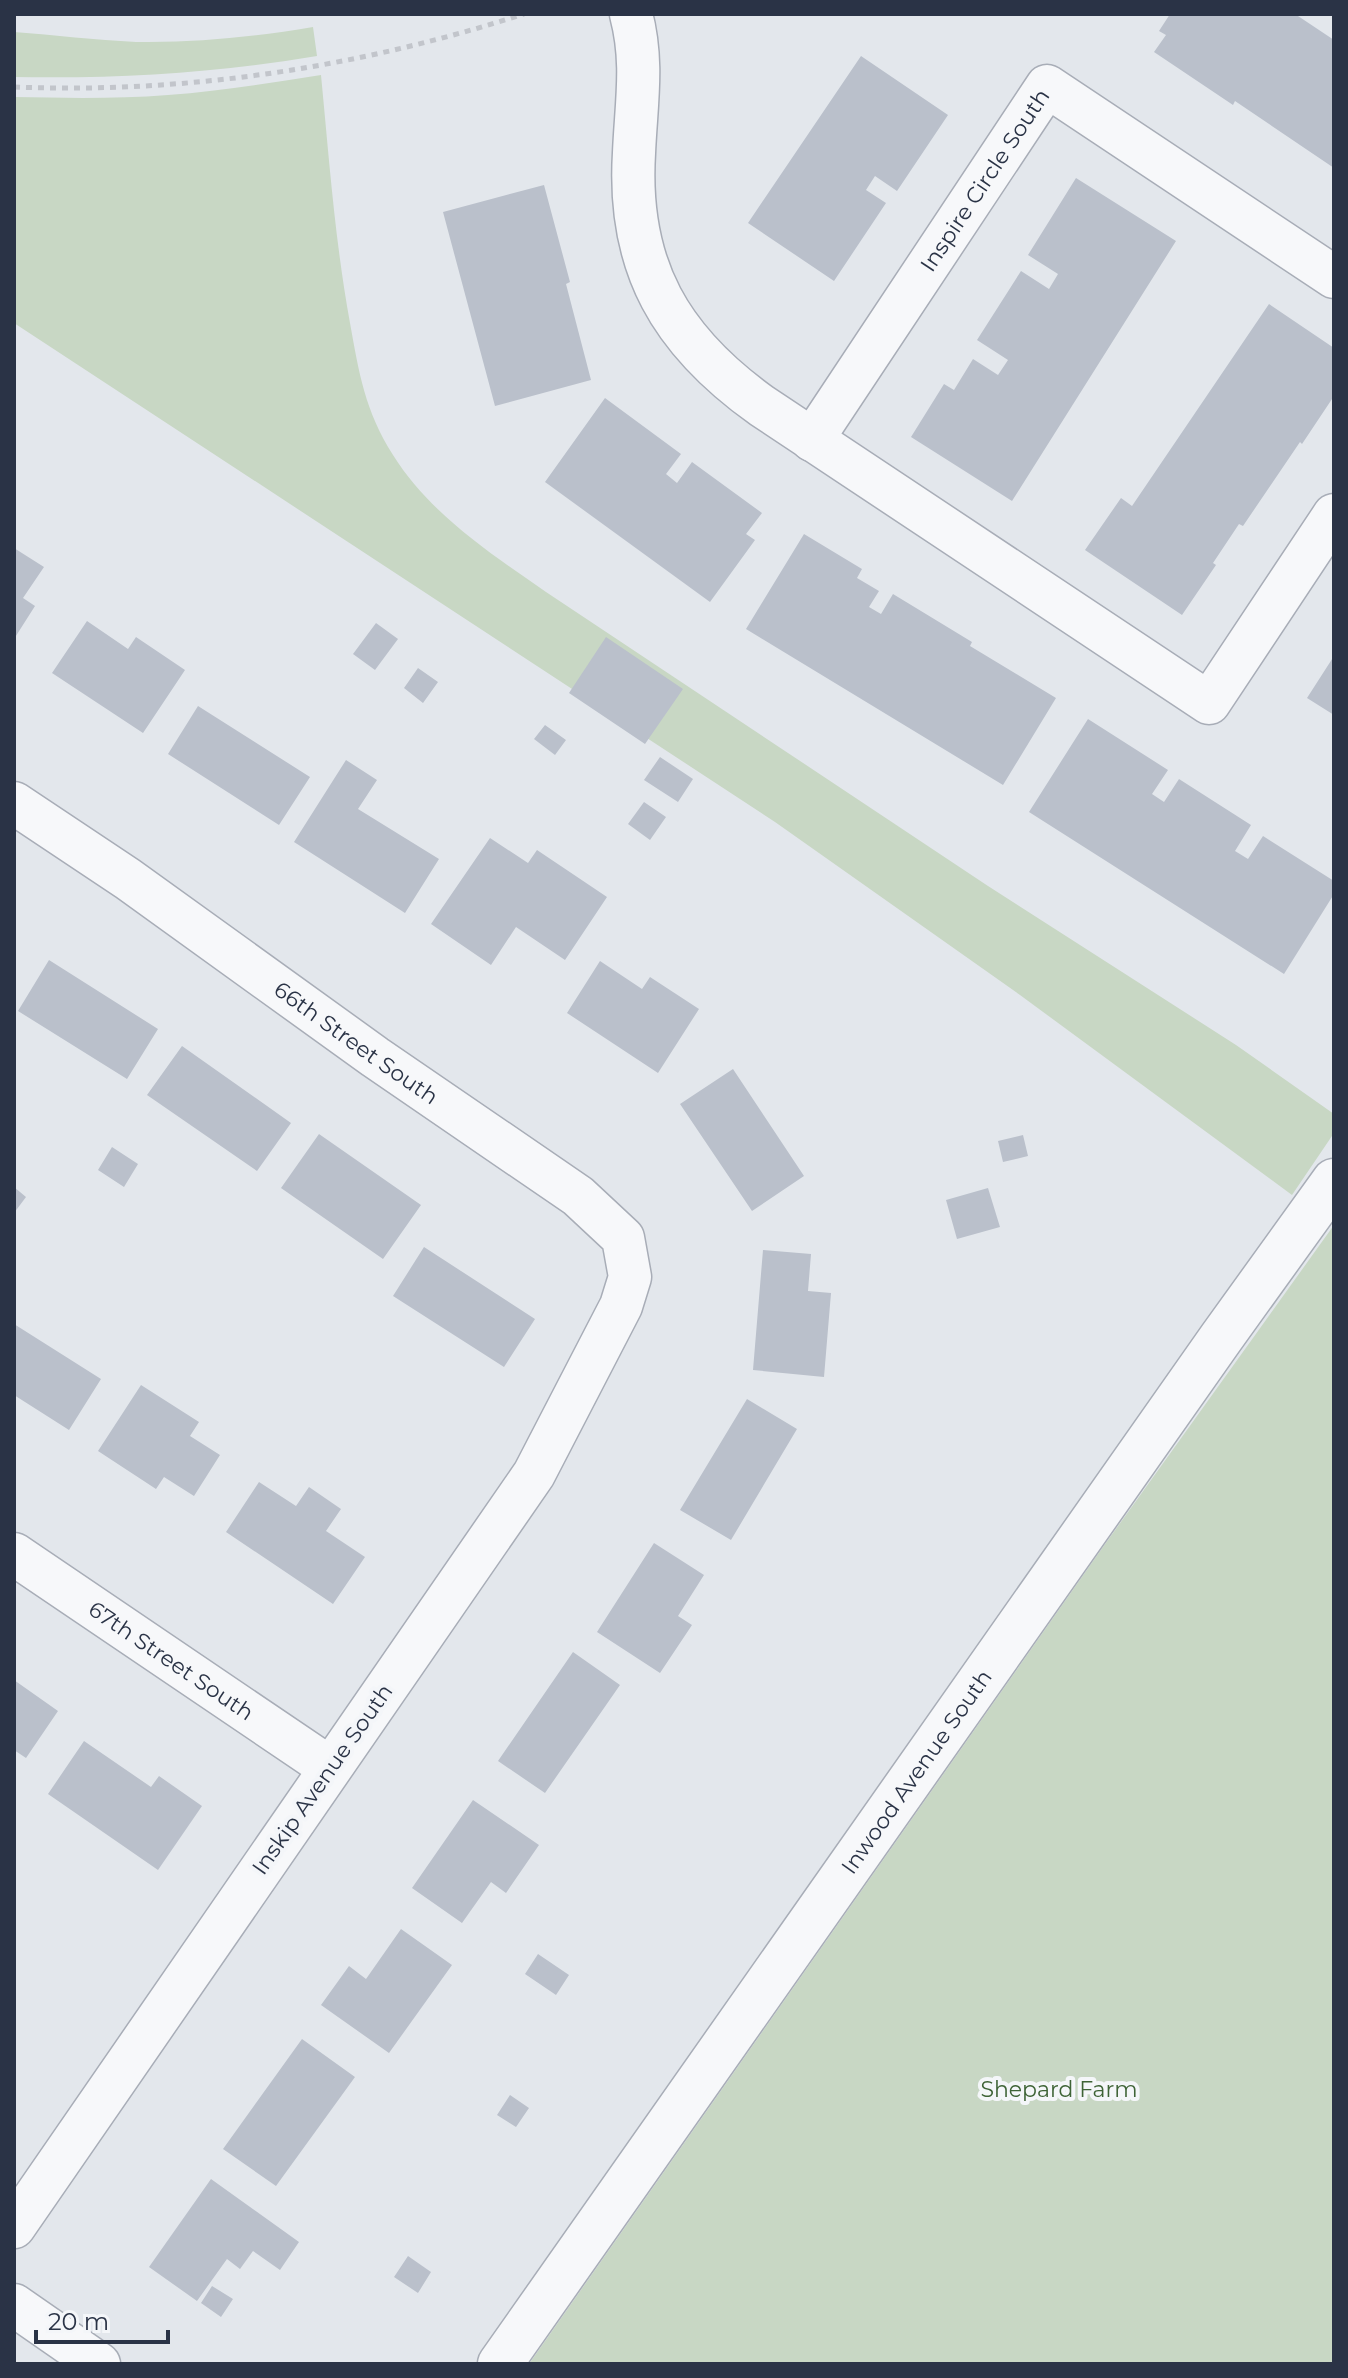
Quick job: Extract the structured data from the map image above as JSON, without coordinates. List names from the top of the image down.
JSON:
{
  "streets": {
    "street": [
      "Inspire Circle South",
      "66th Street South",
      "67th Street South",
      "Inwood Avenue South",
      "Inskip Avenue South"
    ]
  },
  "crossings": [
    ["66th Street South", "Inskip Avenue South"],
    ["67th Street South", "Inskip Avenue South"]
  ],
  "parks": ["Shepard Farm"],
  "scale_bar": "20 m"
}
